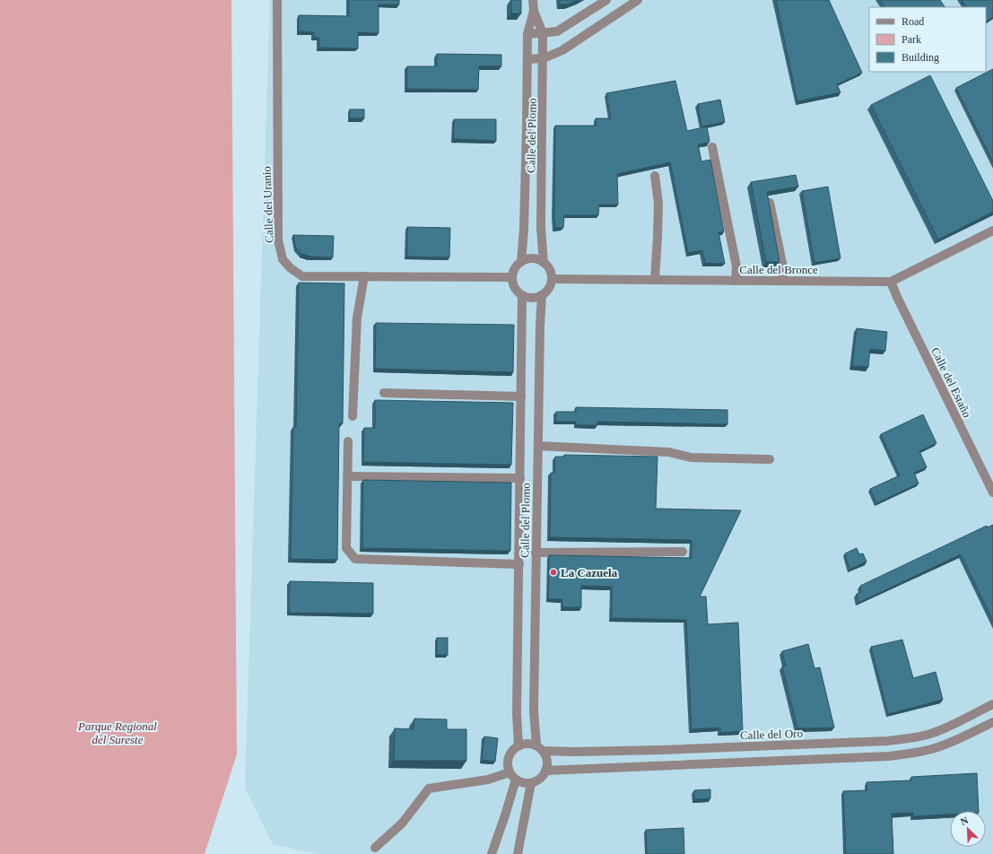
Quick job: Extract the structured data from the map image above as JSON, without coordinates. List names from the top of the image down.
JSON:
{
  "streets": {
    "street": [
      "Calle del Plomo",
      "Calle del Uranio",
      "Calle del Bronce",
      "Calle del Estaño",
      "Calle del Oro"
    ]
  },
  "crossings": [
    ["Calle del Plomo", "Calle del Uranio"],
    ["Calle del Plomo", "Calle del Bronce"],
    ["Calle del Plomo", "Calle del Oro"],
    ["Calle del Uranio", "Calle del Bronce"],
    ["Calle del Bronce", "Calle del Estaño"]
  ],
  "parks": ["Parque Regional del Sureste"],
  "places": ["La Cazuela"],
  "legend": ["Road", "Park", "Building"],
  "north": "top left"
}
